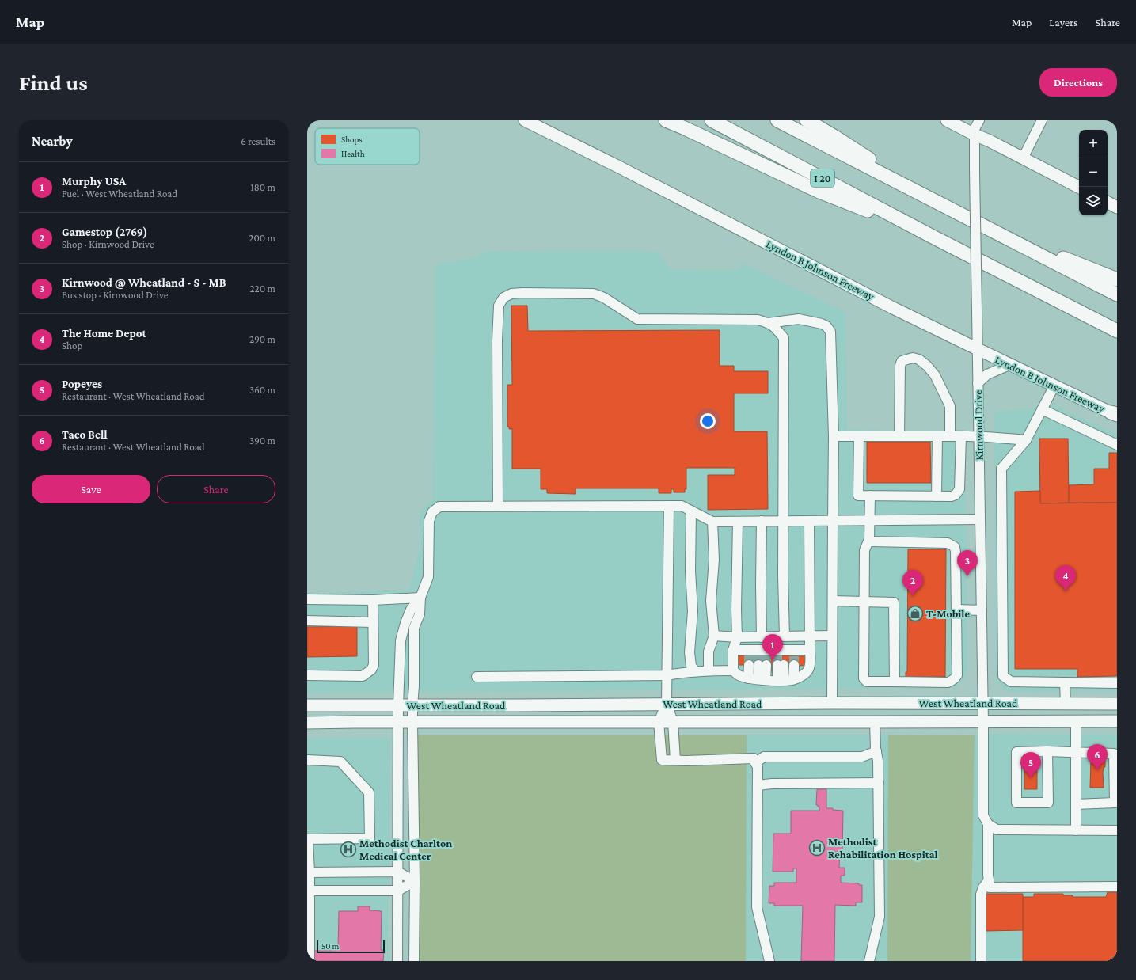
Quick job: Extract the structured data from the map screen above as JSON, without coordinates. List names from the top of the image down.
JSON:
{
  "streets": {
    "highway": ["I 20"],
    "main road": ["Lyndon B Johnson Freeway", "West Wheatland Road"],
    "street": ["Kirnwood Drive"]
  },
  "crossings": [
    ["Lyndon B Johnson Freeway", "Kirnwood Drive"],
    ["Kirnwood Drive", "West Wheatland Road"]
  ],
  "places": {
    "shop": ["T-Mobile"],
    "hospital": ["Methodist Rehabilitation Hospital", "Methodist Charlton Medical Center"]
  },
  "legend": ["Shops", "Health"],
  "scale_bar": "50 m",
  "page": {
    "header": "Map",
    "nav": ["Map", "Layers", "Share"],
    "buttons": [
      "Directions",
      ["Save", "Share"]
    ],
    "title": "Find us",
    "heading": ["Nearby", "6 results"],
    "map_buttons": ["+", "−"],
    "list": [
      {
        "mark": "1",
        "name": "Murphy USA",
        "note": "Fuel · West Wheatland Road",
        "value": "180 m"
      },
      {
        "mark": "2",
        "name": "Gamestop (2769)",
        "note": "Shop · Kirnwood Drive",
        "value": "200 m"
      },
      {
        "mark": "3",
        "name": "Kirnwood @ Wheatland - S - MB",
        "note": "Bus stop · Kirnwood Drive",
        "value": "220 m"
      },
      {
        "mark": "4",
        "name": "The Home Depot",
        "note": "Shop",
        "value": "290 m"
      },
      {
        "mark": "5",
        "name": "Popeyes",
        "note": "Restaurant · West Wheatland Road",
        "value": "360 m"
      },
      {
        "mark": "6",
        "name": "Taco Bell",
        "note": "Restaurant · West Wheatland Road",
        "value": "390 m"
      }
    ],
    "pins": [
      "3",
      "4",
      "2",
      "1",
      "6",
      "5"
    ],
    "scale": "50 m"
  }
}
